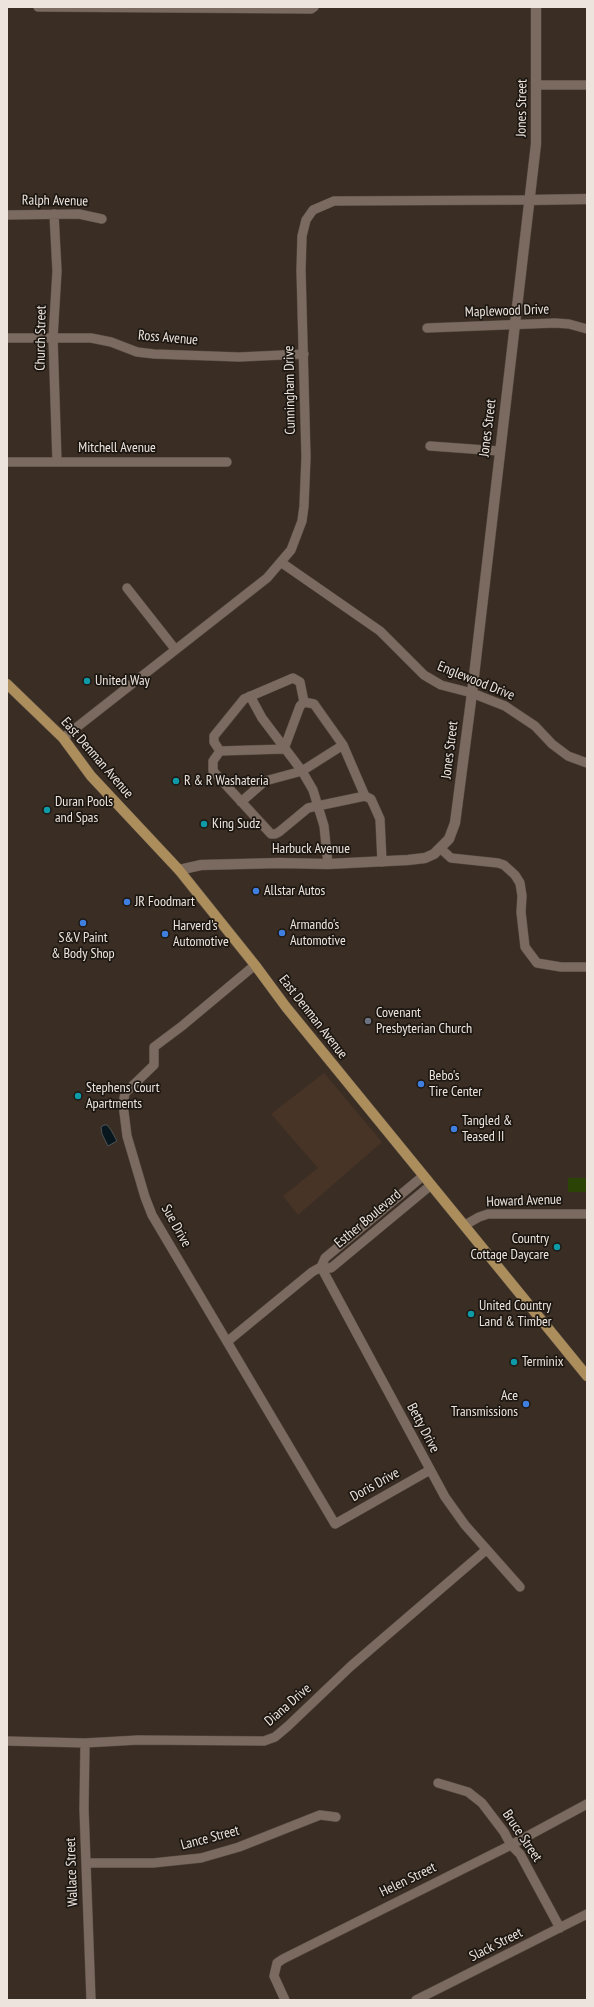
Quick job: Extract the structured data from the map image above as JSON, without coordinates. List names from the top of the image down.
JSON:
{
  "streets": {
    "main road": ["East Denman Avenue"],
    "street": [
      "Jones Street",
      "Ralph Avenue",
      "Maplewood Drive",
      "Church Street",
      "Ross Avenue",
      "Cunningham Drive",
      "Mitchell Avenue",
      "Englewood Drive",
      "Harbuck Avenue",
      "Howard Avenue",
      "Esther Boulevard",
      "Sue Drive",
      "Betty Drive",
      "Doris Drive",
      "Diana Drive",
      "Bruce Street",
      "Lance Street",
      "Wallace Street",
      "Helen Street",
      "Slack Street"
    ]
  },
  "crossings": [
    ["Jones Street", "Maplewood Drive"],
    ["Jones Street", "Cunningham Drive"],
    ["Jones Street", "Englewood Drive"],
    ["Jones Street", "Harbuck Avenue"],
    ["Ralph Avenue", "Church Street"],
    ["Church Street", "Ross Avenue"],
    ["Church Street", "Mitchell Avenue"],
    ["Ross Avenue", "Cunningham Drive"],
    ["Cunningham Drive", "Englewood Drive"],
    ["Cunningham Drive", "East Denman Avenue"],
    ["East Denman Avenue", "Harbuck Avenue"],
    ["East Denman Avenue", "Howard Avenue"],
    ["East Denman Avenue", "Esther Boulevard"],
    ["East Denman Avenue", "Sue Drive"],
    ["Esther Boulevard", "Sue Drive"],
    ["Esther Boulevard", "Betty Drive"],
    ["Sue Drive", "Doris Drive"],
    ["Betty Drive", "Doris Drive"],
    ["Betty Drive", "Diana Drive"],
    ["Diana Drive", "Wallace Street"],
    ["Bruce Street", "Helen Street"],
    ["Bruce Street", "Slack Street"],
    ["Lance Street", "Wallace Street"]
  ],
  "places": [
    "United Way",
    "R & R Washateria",
    "Duran Pools and Spas",
    "King Sudz",
    "Allstar Autos",
    "JR Foodmart",
    "S&V Paint & Body Shop",
    "Armando's Automotive",
    "Harverd's Automotive",
    "Covenant Presbyterian Church",
    "Bebo's Tire Center",
    "Stephens Court Apartments",
    "Tangled & Teased II",
    "Country Cottage Daycare",
    "United Country Land & Timber",
    "Terminix",
    "Ace Transmissions"
  ]
}
